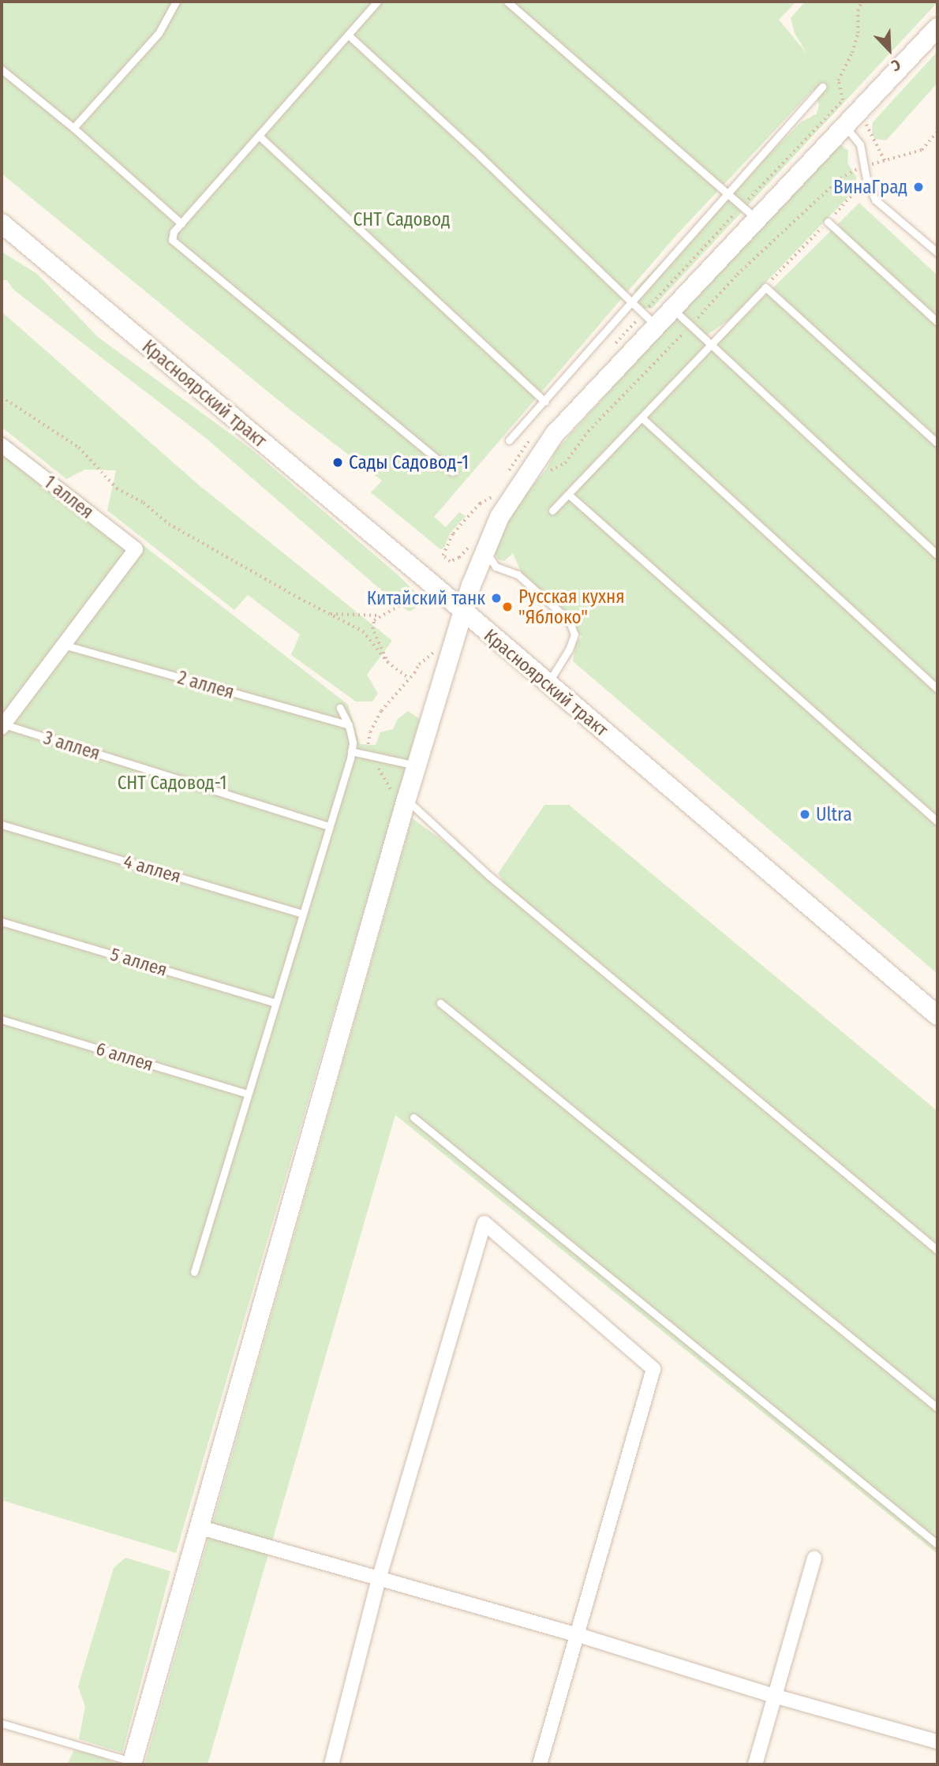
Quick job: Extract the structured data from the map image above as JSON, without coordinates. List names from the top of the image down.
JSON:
{
  "streets": {
    "main road": ["Красноярский тракт"],
    "street": ["1 аллея"],
    "lane": [
      "2 аллея",
      "3 аллея",
      "4 аллея",
      "5 аллея",
      "6 аллея"
    ]
  },
  "crossings": [
    ["1 аллея", "2 аллея"]
  ],
  "parks": ["СНТ Садовод", "СНТ Садовод-1"],
  "places": [
    "ВинаГрад",
    "Сады Садовод-1",
    "Китайский танк",
    "Русская кухня \"Яблоко\"",
    "Ultra"
  ],
  "north": "bottom right"
}
